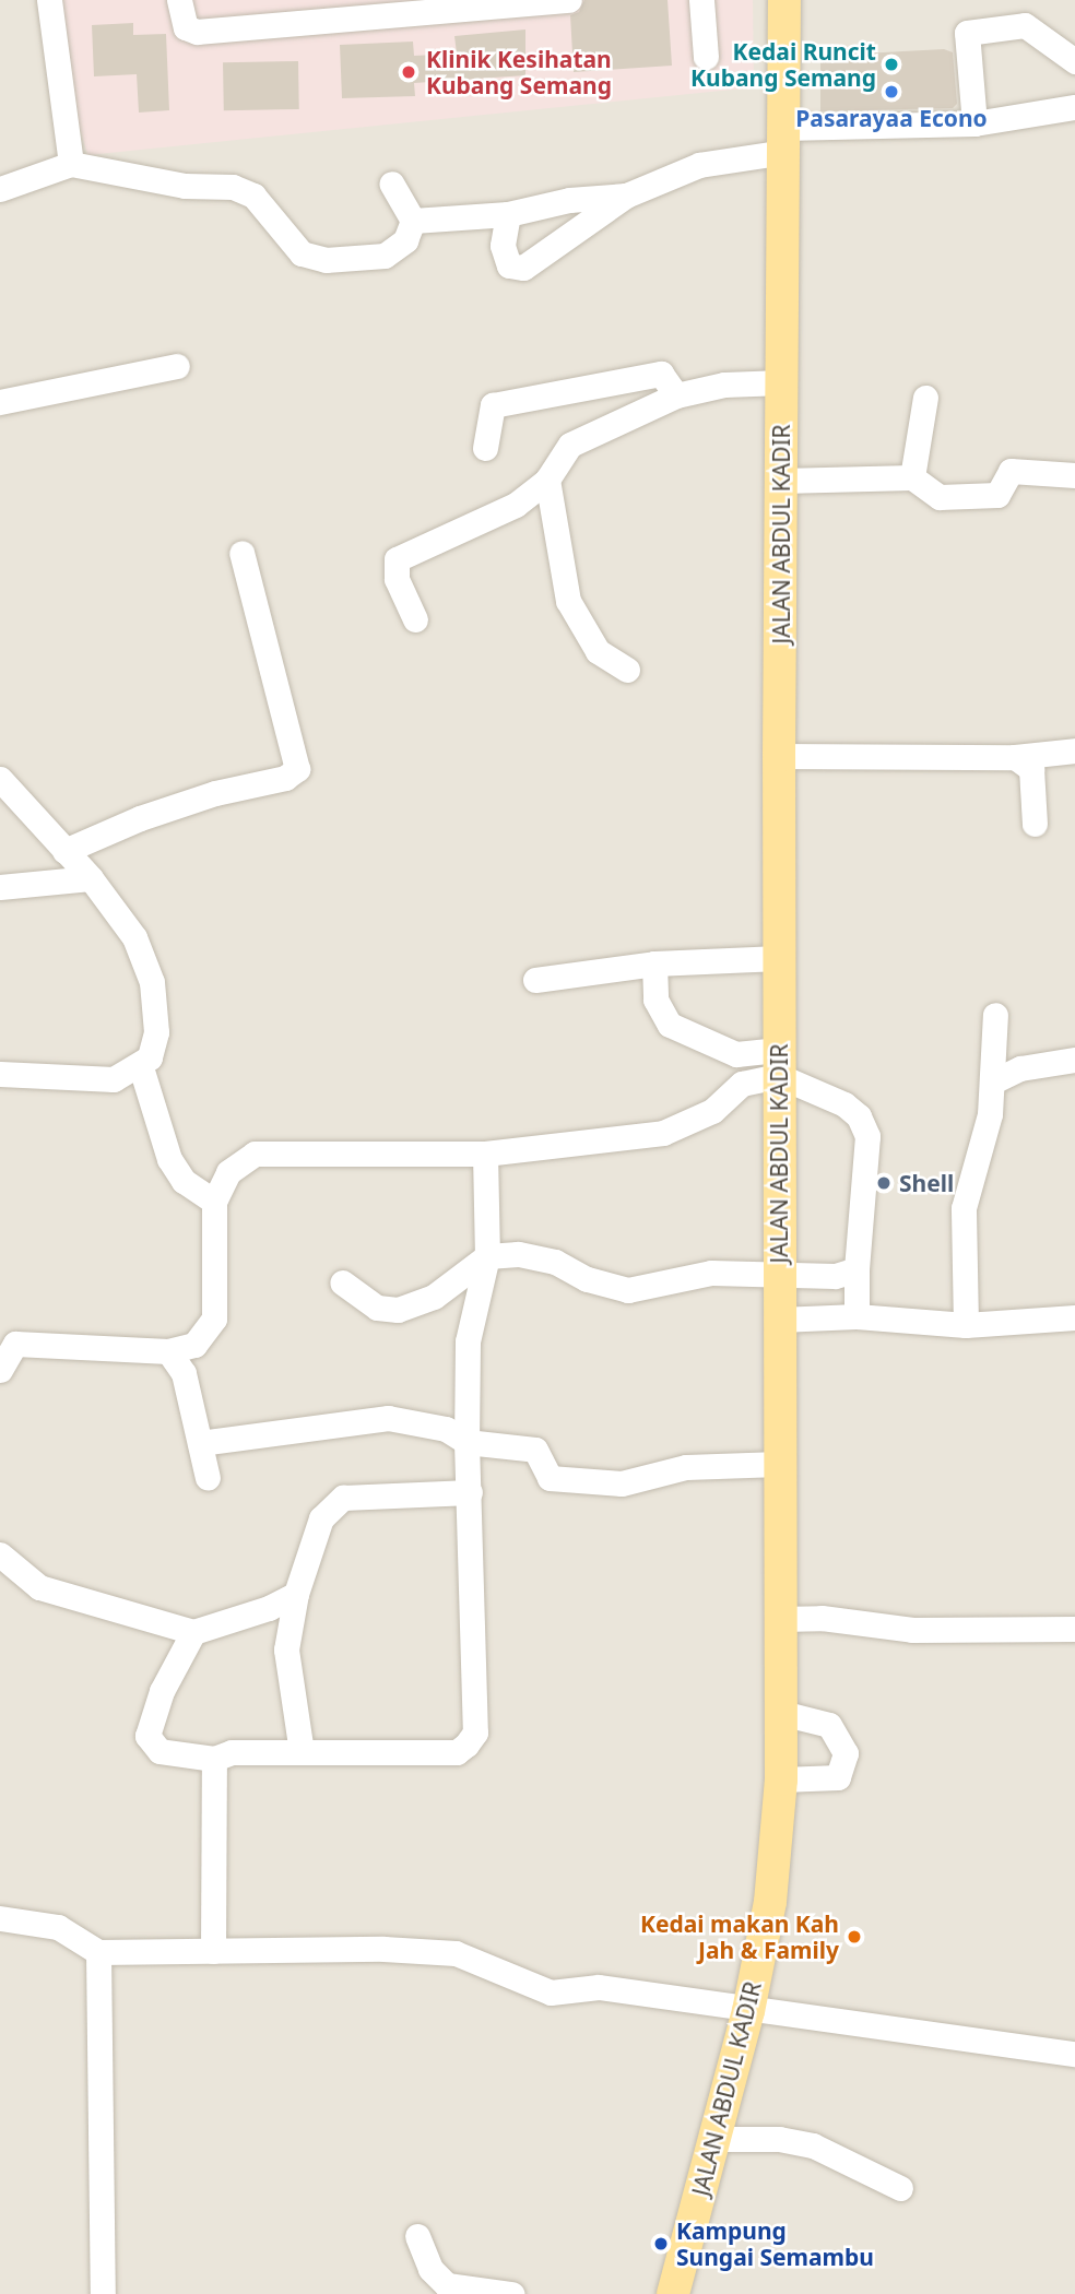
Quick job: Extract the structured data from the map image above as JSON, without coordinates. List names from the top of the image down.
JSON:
{
  "streets": {
    "main road": ["JALAN ABDUL KADIR"]
  },
  "places": [
    "Kedai Runcit Kubang Semang",
    "Klinik Kesihatan Kubang Semang",
    "Pasarayaa Econo",
    "Shell",
    "Kedai makan Kah Jah & Family",
    "Kampung Sungai Semambu"
  ]
}
